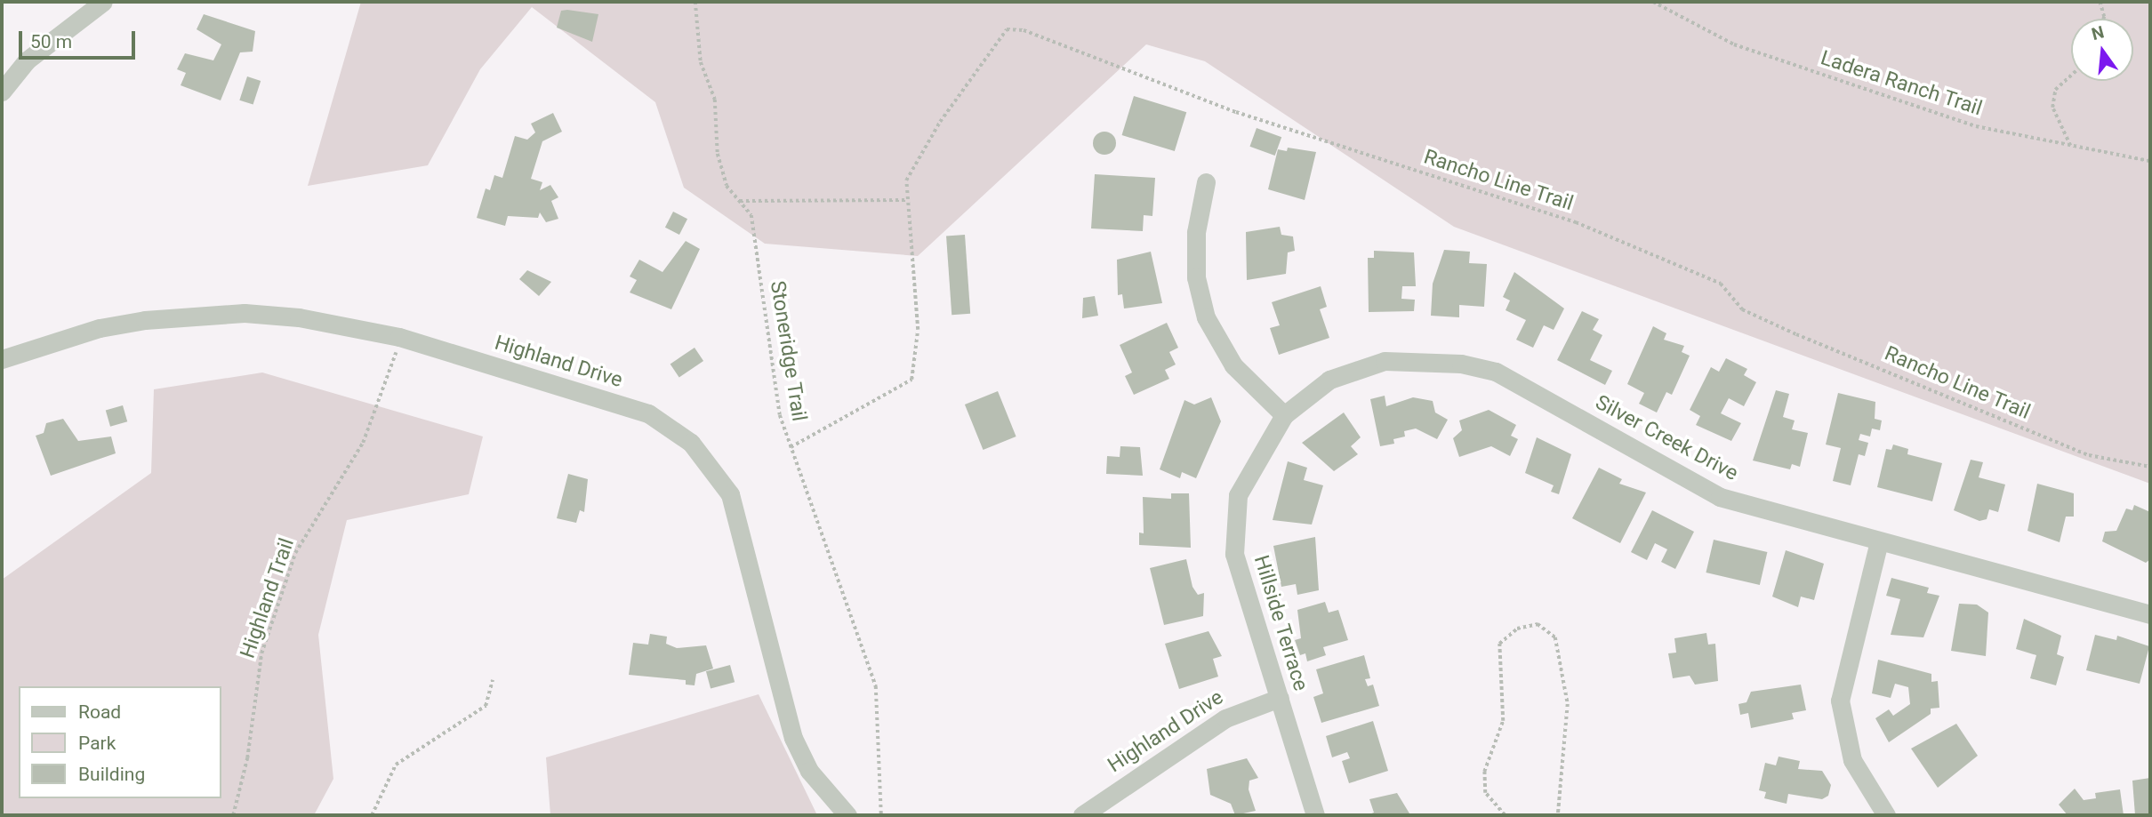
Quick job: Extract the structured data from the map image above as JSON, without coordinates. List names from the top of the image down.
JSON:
{
  "streets": {
    "street": ["Highland Drive", "Silver Creek Drive", "Hillside Terrace"],
    "path": [
      "Ladera Ranch Trail",
      "Rancho Line Trail",
      "Stoneridge Trail",
      "Highland Trail"
    ]
  },
  "crossings": [
    ["Rancho Line Trail", "Stoneridge Trail"],
    ["Highland Drive", "Highland Trail"],
    ["Highland Drive", "Hillside Terrace"],
    ["Silver Creek Drive", "Hillside Terrace"]
  ],
  "legend": ["Road", "Park", "Building"],
  "scale_bar": "50 m",
  "north": "top"
}
